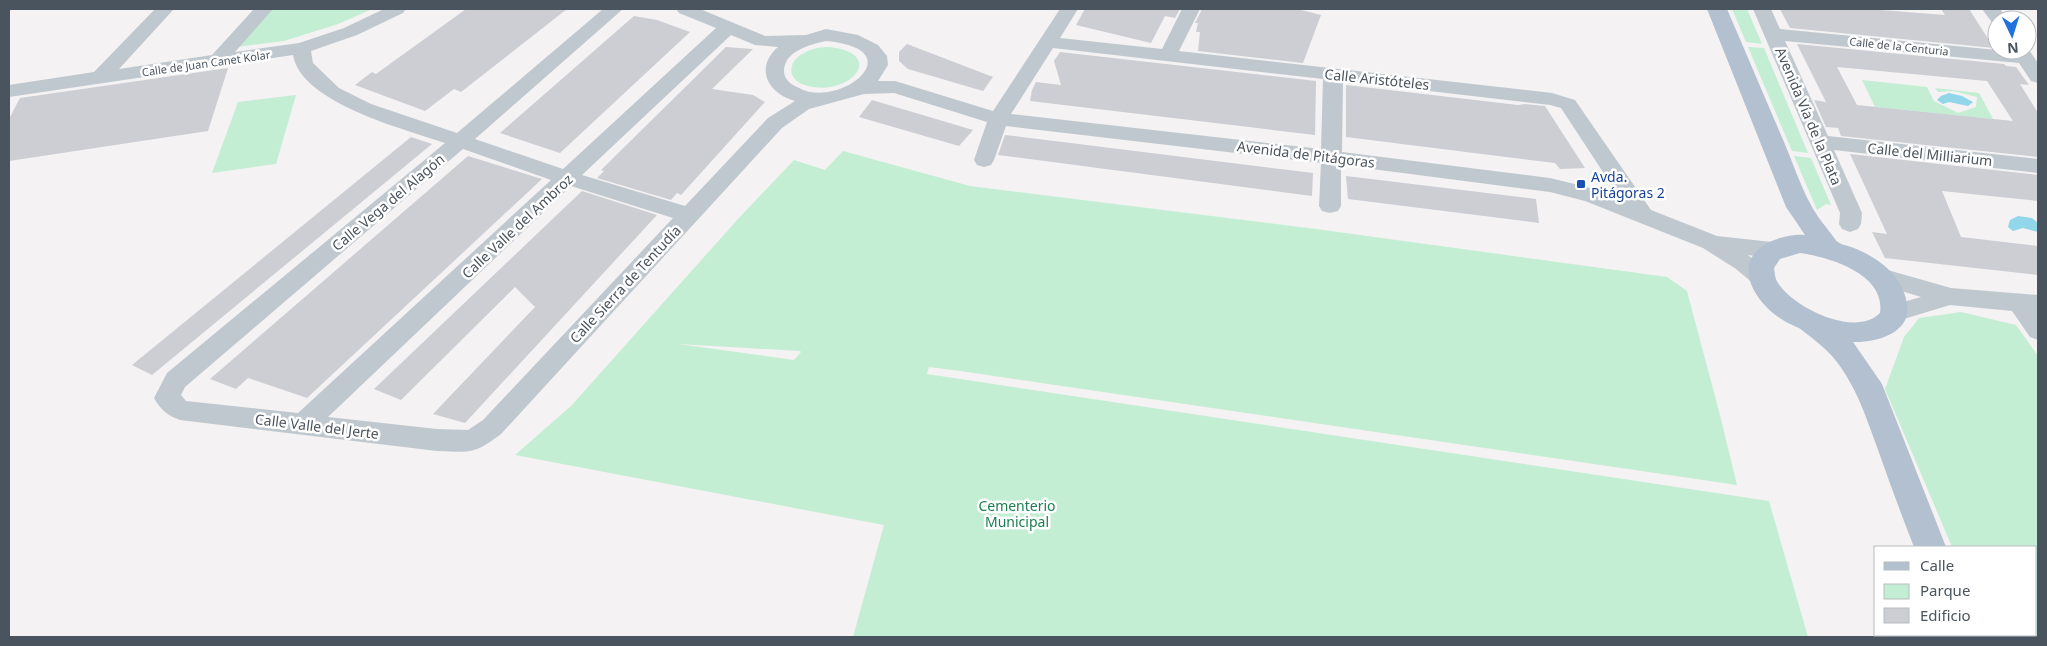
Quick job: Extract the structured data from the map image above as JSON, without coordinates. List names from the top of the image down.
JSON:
{
  "streets": {
    "street": [
      "Calle de la Centuria",
      "Calle de Juan Canet Kolar",
      "Calle Aristóteles",
      "Avenida Vía de la Plata",
      "Avenida de Pitágoras",
      "Calle del Milliarium",
      "Calle Vega del Alagón",
      "Calle Valle del Ambroz",
      "Calle Sierra de Tentudía",
      "Calle Valle del Jerte"
    ]
  },
  "crossings": [
    ["Calle de la Centuria", "Avenida Vía de la Plata"],
    ["Calle Aristóteles", "Avenida de Pitágoras"],
    ["Avenida Vía de la Plata", "Calle del Milliarium"],
    ["Avenida de Pitágoras", "Calle Sierra de Tentudía"],
    ["Calle Vega del Alagón", "Calle Valle del Jerte"],
    ["Calle Valle del Ambroz", "Calle Valle del Jerte"],
    ["Calle Sierra de Tentudía", "Calle Valle del Jerte"]
  ],
  "parks": ["Cementerio Municipal"],
  "places": {
    "transit": ["Avda. Pitágoras 2"]
  },
  "legend": ["Calle", "Parque", "Edificio"],
  "north": "bottom"
}
